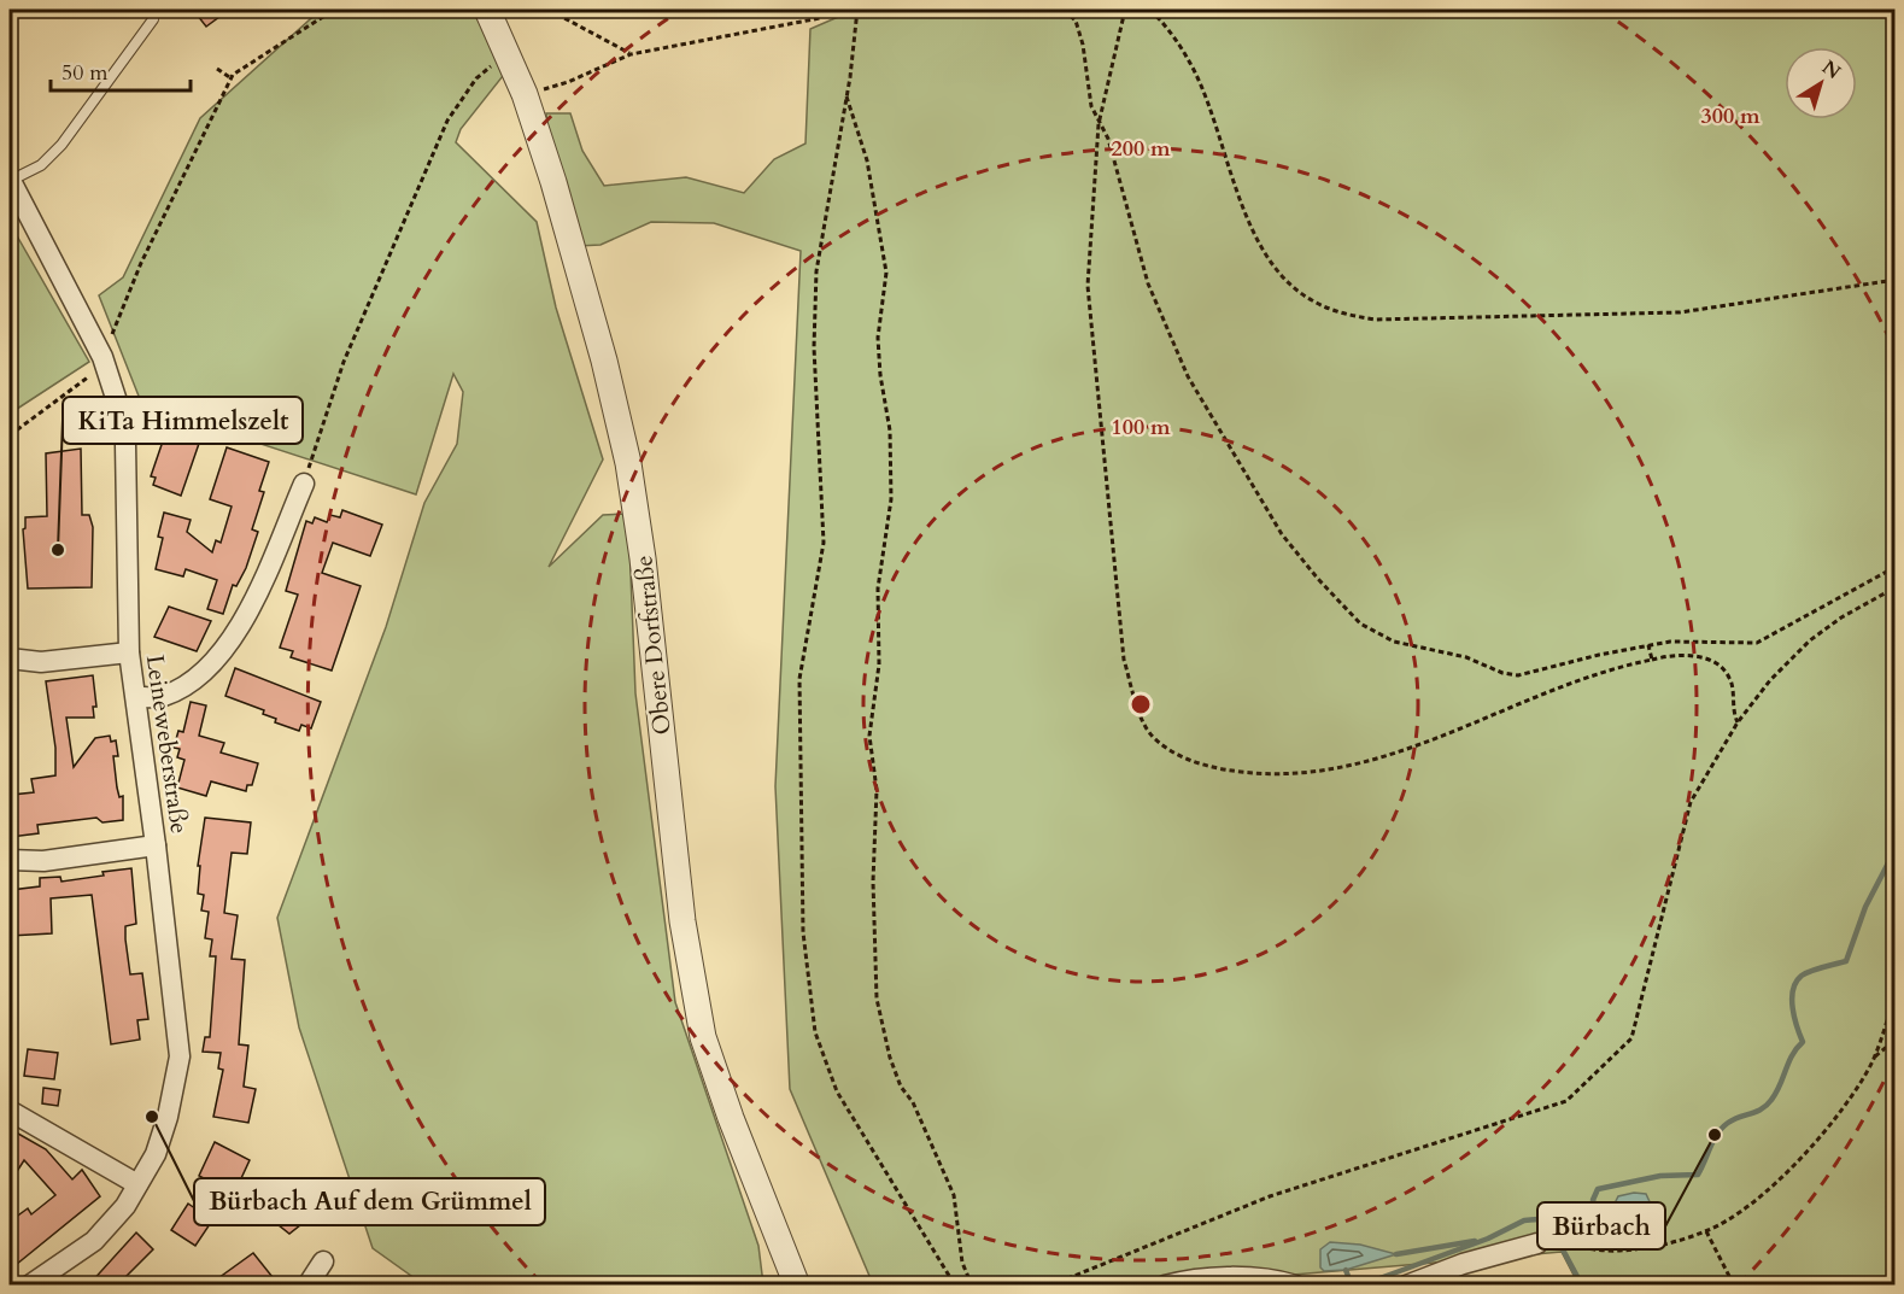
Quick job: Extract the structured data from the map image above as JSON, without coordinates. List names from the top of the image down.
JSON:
{
  "streets": {
    "street": ["Obere Dorfstraße", "Leineweberstraße"]
  },
  "places": ["KiTa Himmelszelt", "Bürbach Auf dem Grümmel", "Bürbach"],
  "scale_bar": "50 m",
  "north": "top right",
  "rings": ["300 m", "200 m", "100 m"]
}
